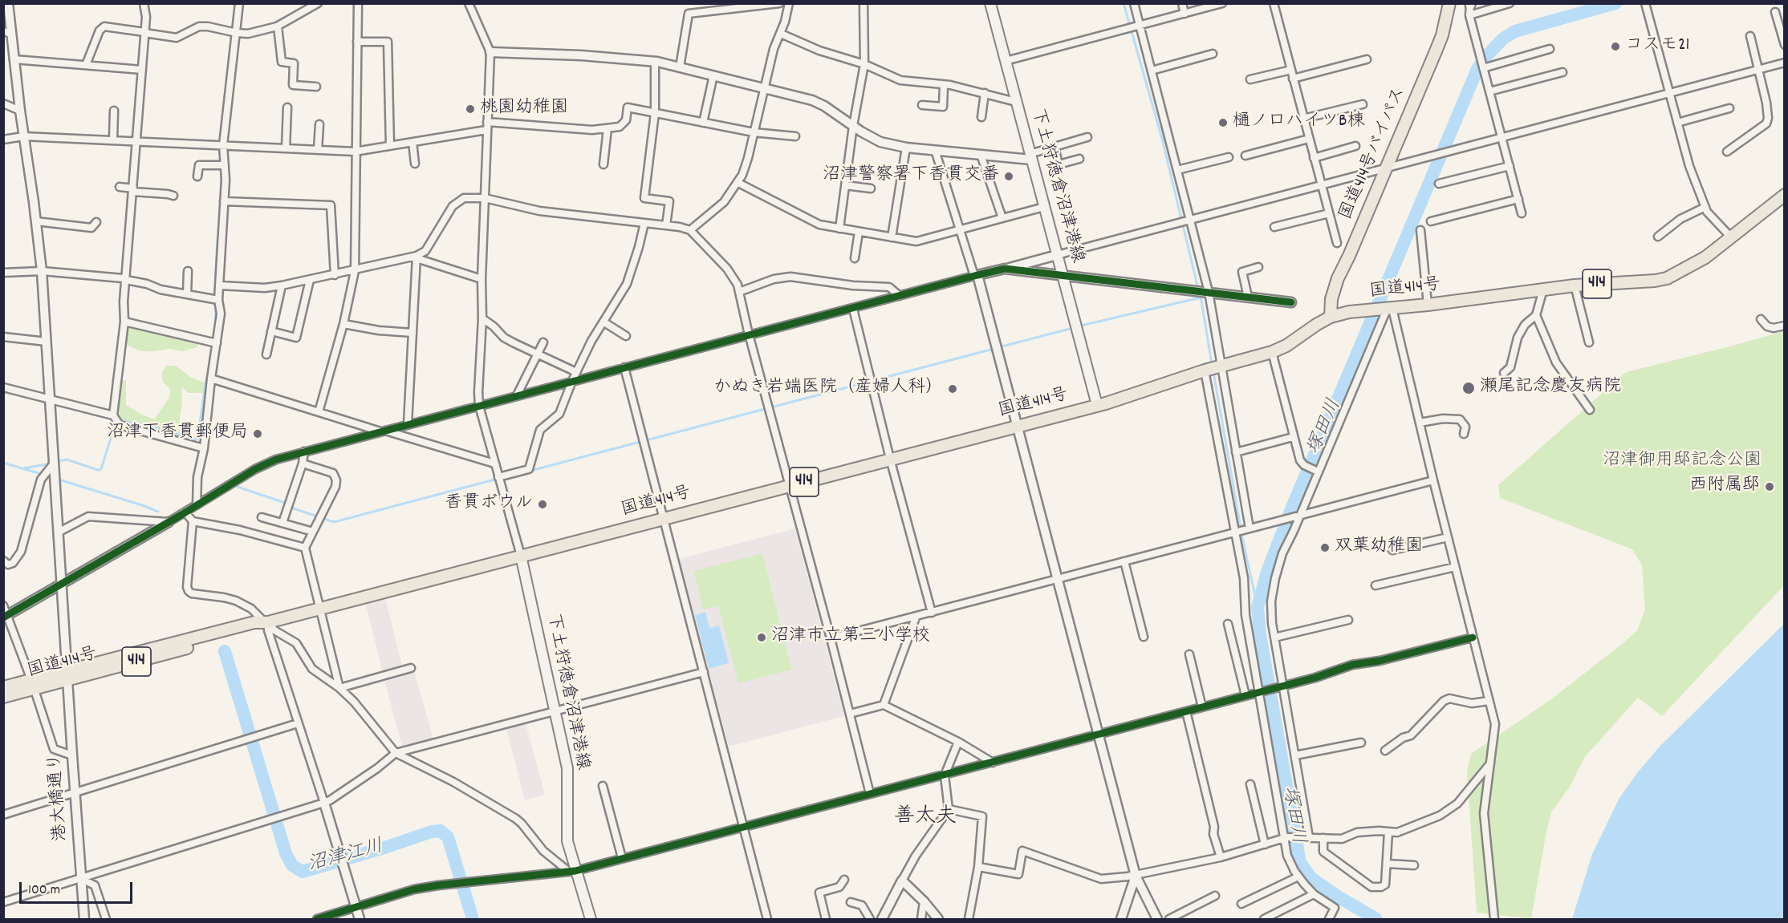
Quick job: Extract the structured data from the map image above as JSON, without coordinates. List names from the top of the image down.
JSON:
{
  "streets": {
    "highway": ["国道414号バイパス", "414", "国道414号"],
    "main road": ["下土狩徳倉沼津港線"],
    "street": ["港大橋通り"]
  },
  "crossings": [
    ["国道414号バイパス", "国道414号"],
    ["下土狩徳倉沼津港線", "国道414号"],
    ["国道414号", "港大橋通り"]
  ],
  "districts": ["善太夫"],
  "water": ["塚田川", "沼津江川"],
  "parks": ["沼津御用邸記念公園"],
  "places": [
    "コスモ21",
    "桃園幼稚園",
    "樋ノ口ハイツB棟",
    "沼津警察署下香貫交番",
    "瀬尾記念慶友病院",
    "かぬき岩端医院（産婦人科）",
    "沼津下香貫郵便局",
    "西附属邸",
    "香貫ボウル",
    "双葉幼稚園",
    "沼津市立第三小学校"
  ],
  "scale_bar": "100 m"
}
